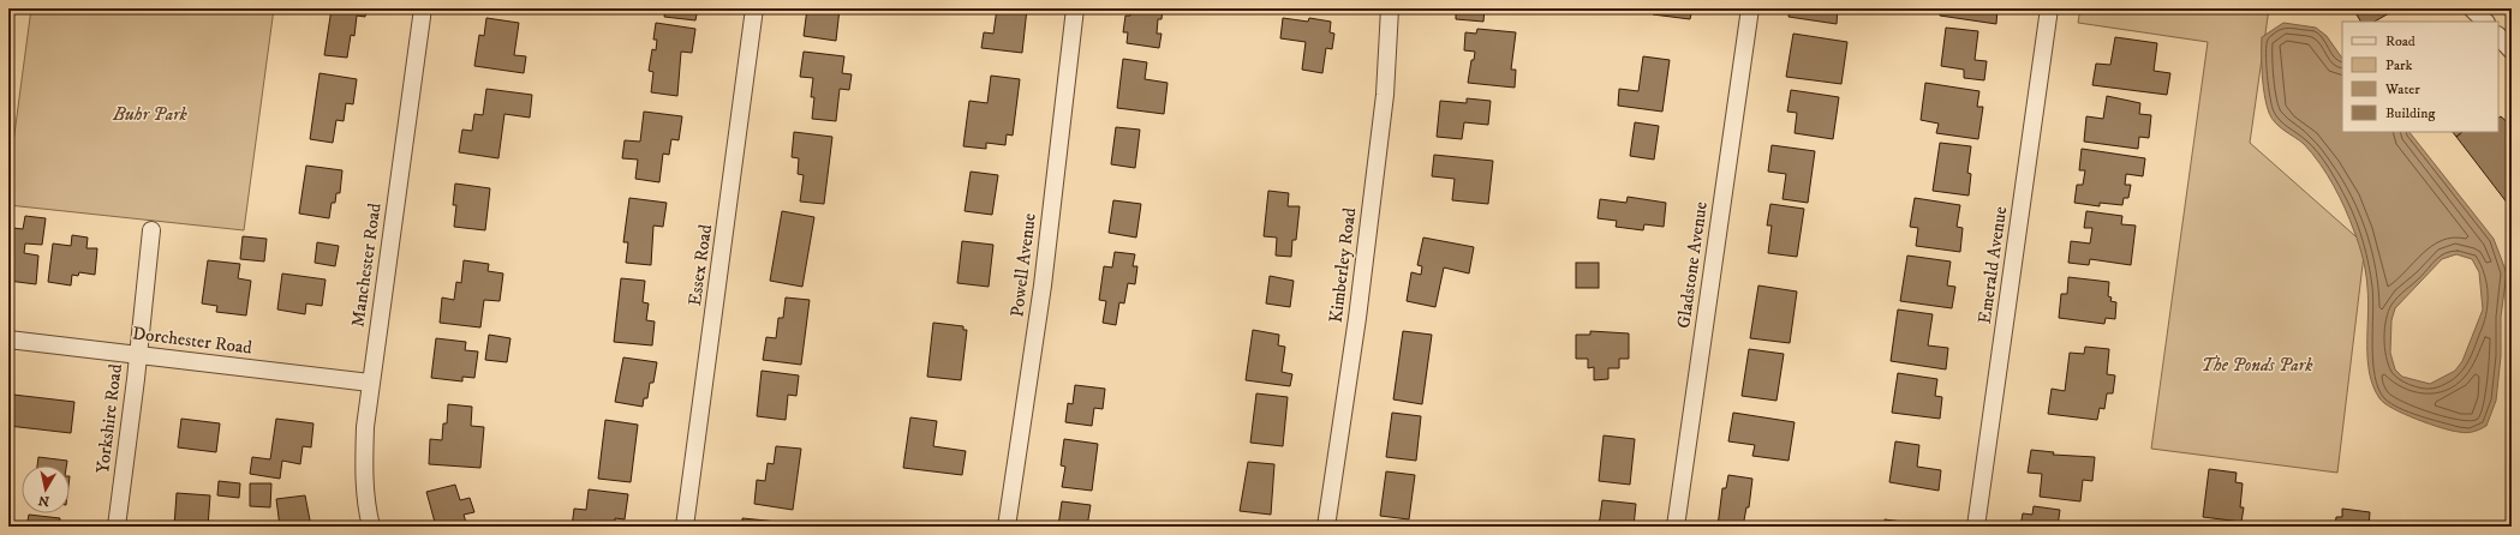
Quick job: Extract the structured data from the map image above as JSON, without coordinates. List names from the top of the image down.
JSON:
{
  "streets": {
    "street": [
      "Manchester Road",
      "Essex Road",
      "Powell Avenue",
      "Kimberley Road",
      "Gladstone Avenue",
      "Emerald Avenue",
      "Dorchester Road",
      "Yorkshire Road"
    ]
  },
  "crossings": [
    ["Manchester Road", "Dorchester Road"],
    ["Dorchester Road", "Yorkshire Road"]
  ],
  "parks": ["Buhr Park", "The Ponds Park"],
  "legend": [
    "Road",
    "Park",
    "Water",
    "Building"
  ],
  "north": "bottom"
}
